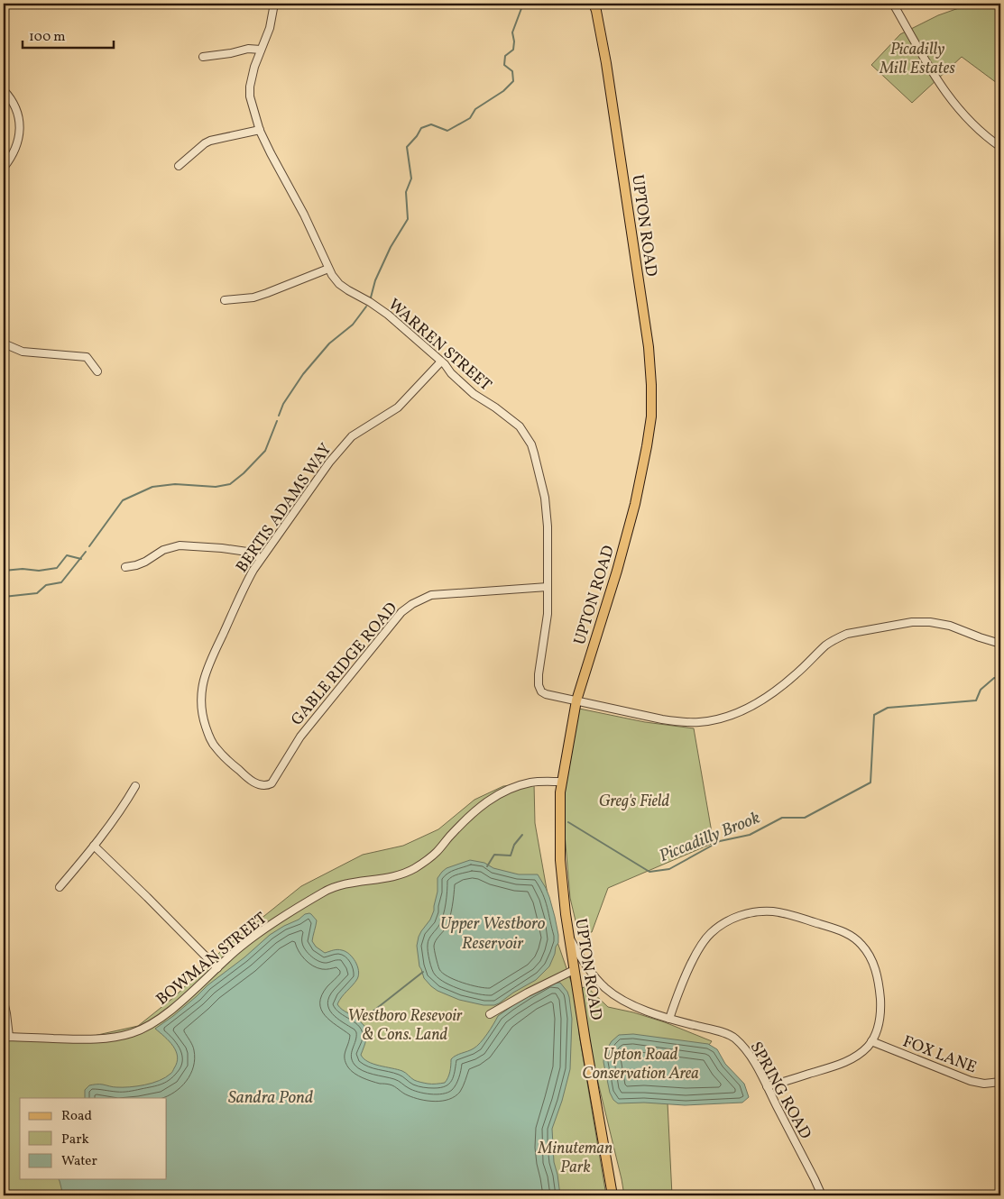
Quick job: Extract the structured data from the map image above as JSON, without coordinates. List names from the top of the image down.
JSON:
{
  "streets": {
    "main road": ["UPTON ROAD"],
    "street": [
      "WARREN STREET",
      "BERTIS ADAMS WAY",
      "GABLE RIDGE ROAD",
      "BOWMAN STREET",
      "FOX LANE",
      "SPRING ROAD"
    ]
  },
  "crossings": [
    ["UPTON ROAD", "WARREN STREET"],
    ["UPTON ROAD", "BOWMAN STREET"],
    ["UPTON ROAD", "SPRING ROAD"],
    ["WARREN STREET", "BERTIS ADAMS WAY"],
    ["WARREN STREET", "GABLE RIDGE ROAD"],
    ["BERTIS ADAMS WAY", "GABLE RIDGE ROAD"]
  ],
  "water": ["Piccadilly Brook", "Upper Westboro Reservoir", "Sandra Pond"],
  "parks": [
    "Picadilly Mill Estates",
    "Greg's Field",
    "Westboro Resevoir & Cons. Land",
    "Upton Road Conservation Area",
    "Minuteman Park"
  ],
  "legend": ["Road", "Park", "Water"],
  "scale_bar": "100 m"
}
